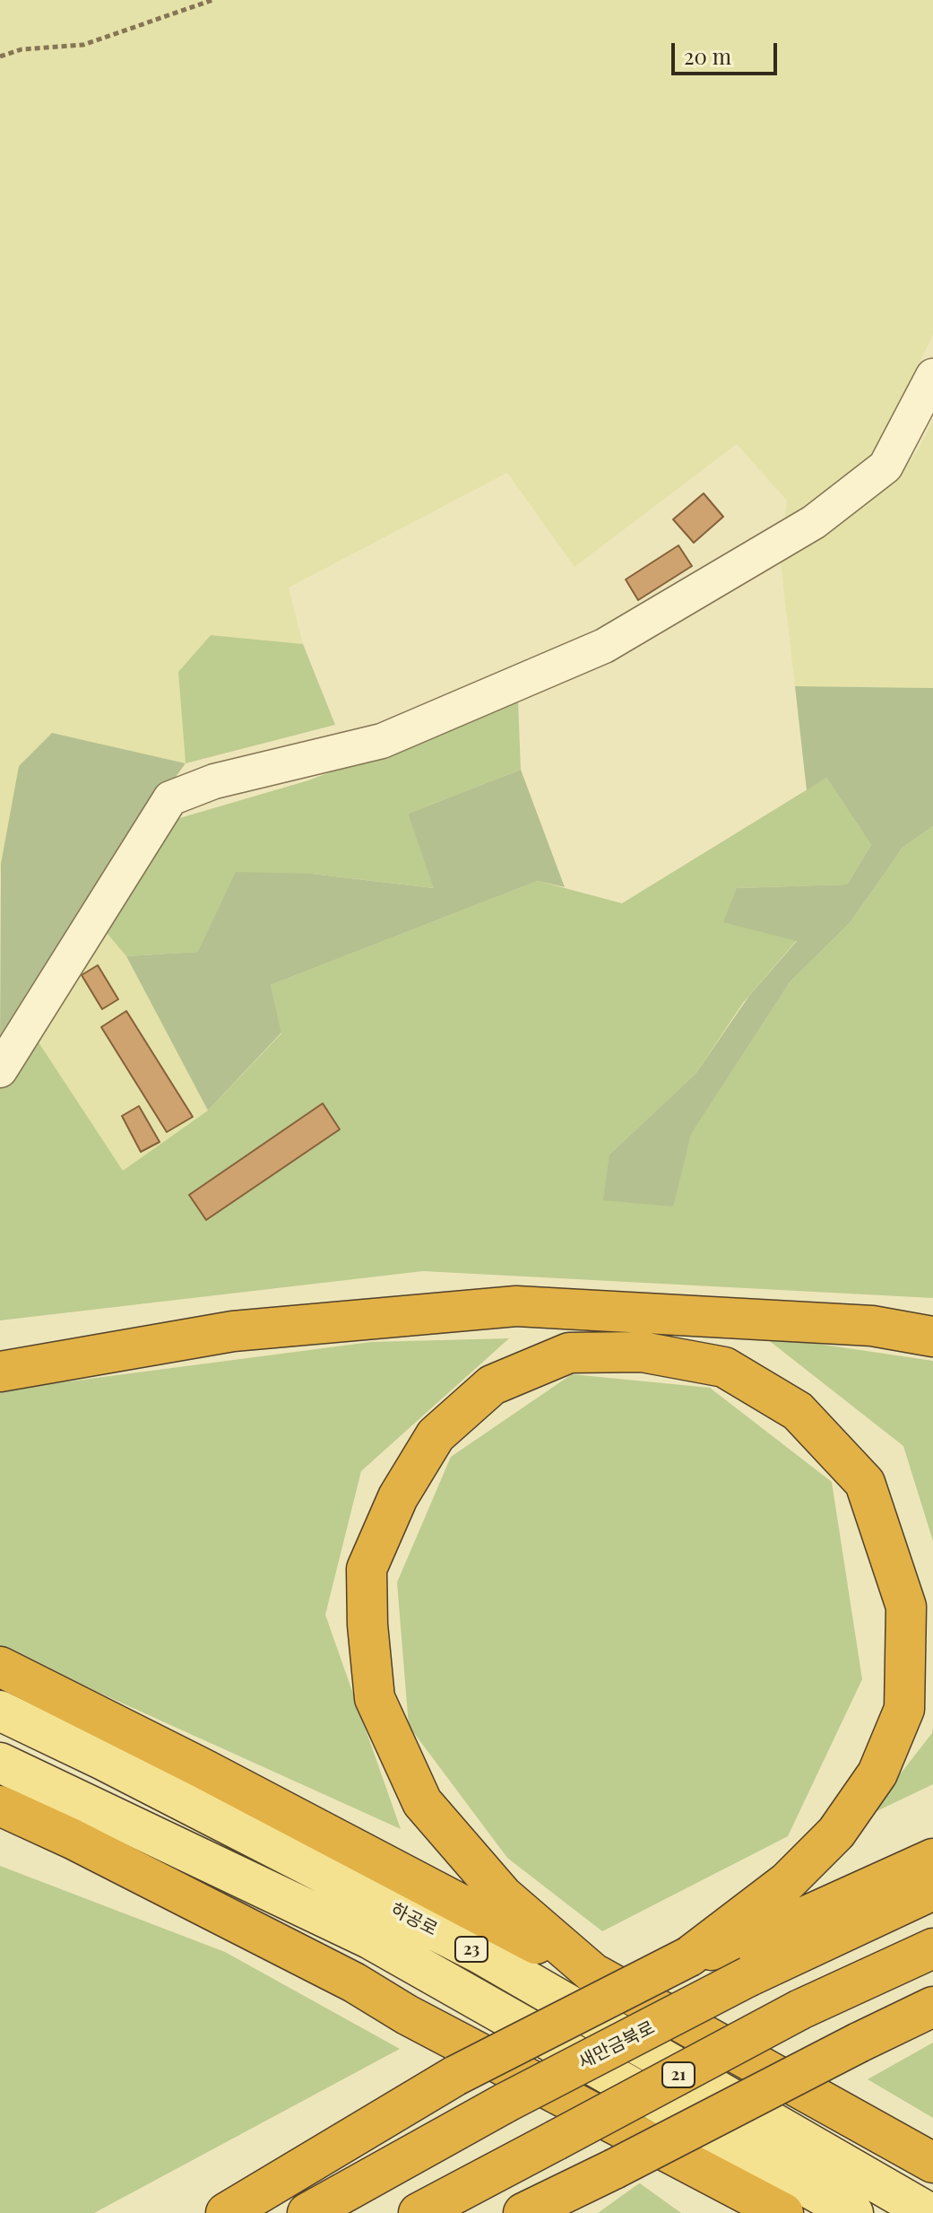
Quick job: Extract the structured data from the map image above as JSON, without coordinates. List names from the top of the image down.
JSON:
{
  "streets": {
    "highway": ["새만금북로", "21"],
    "main road": ["하공로", "23"]
  },
  "scale_bar": "20 m"
}
